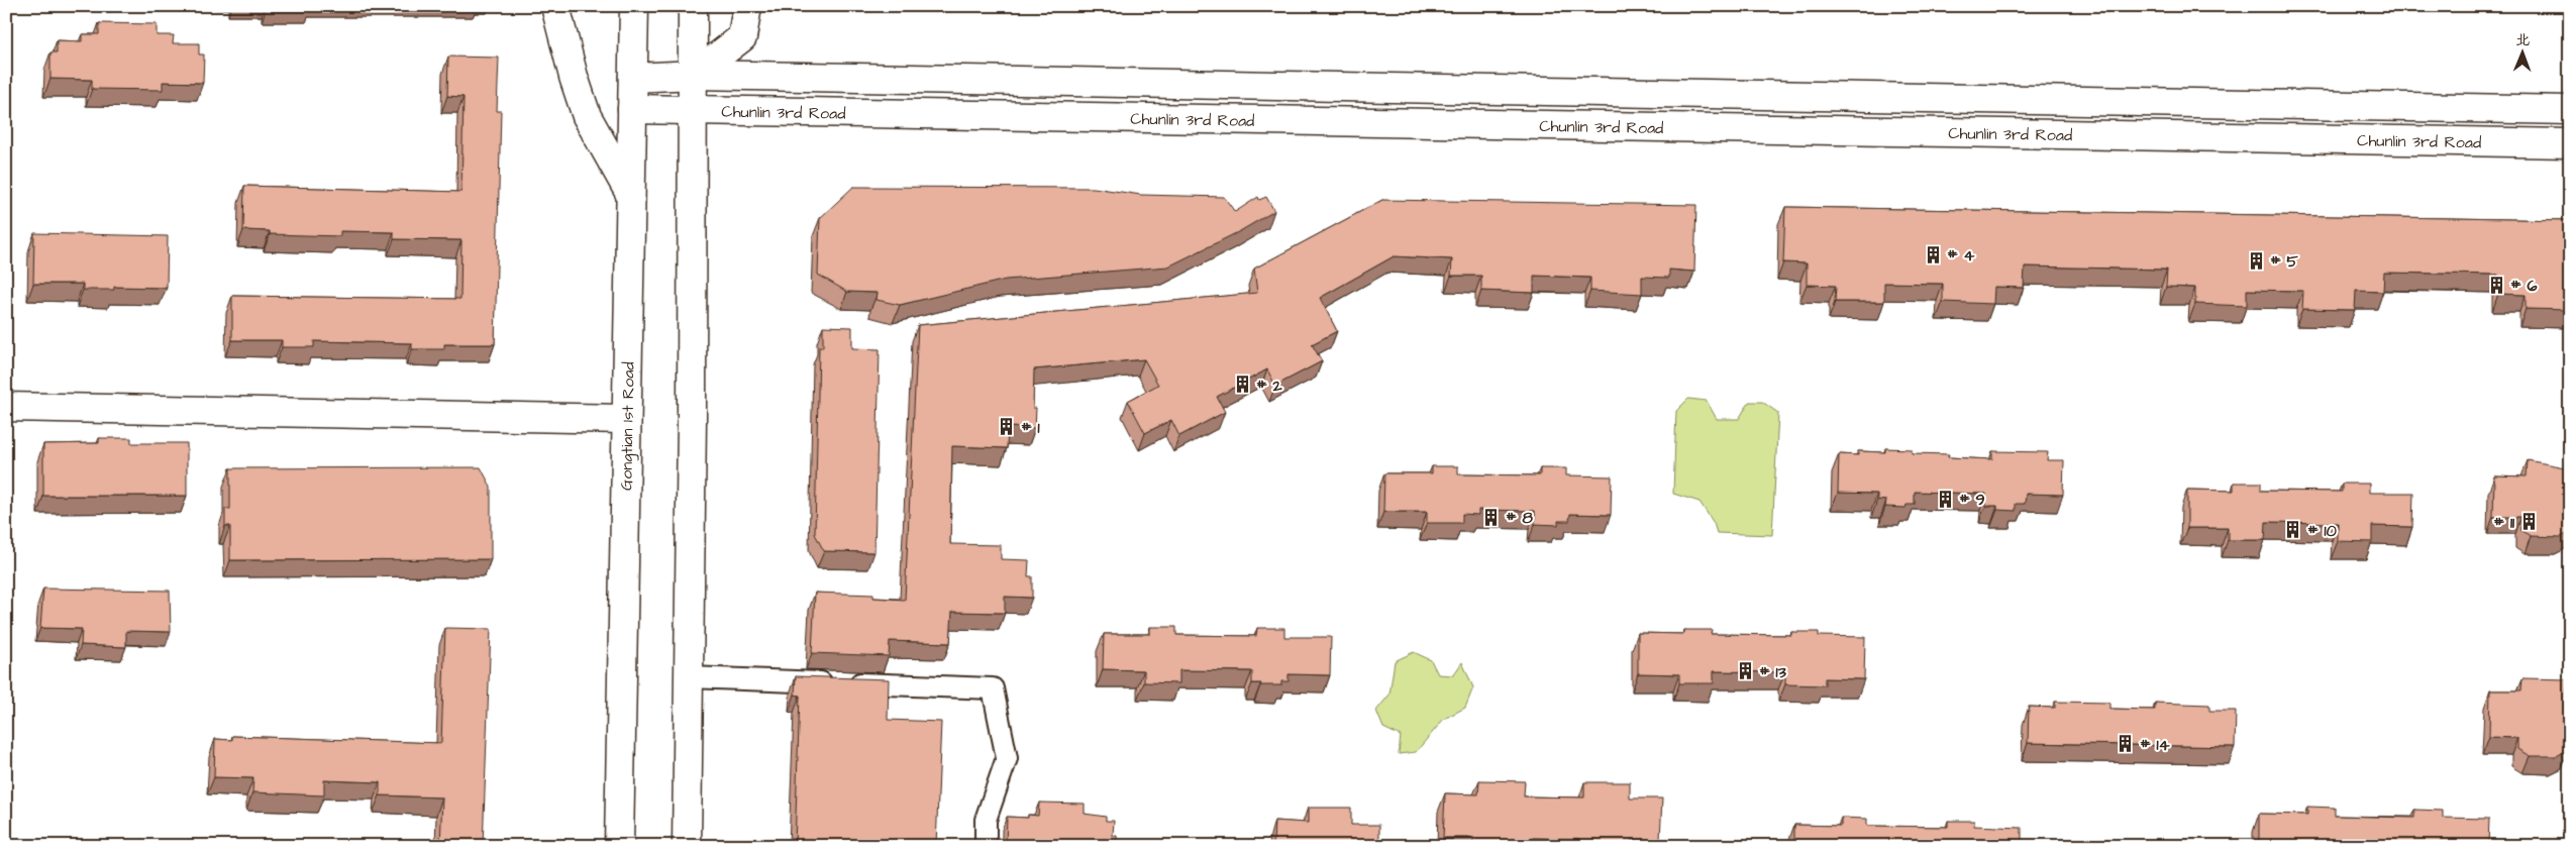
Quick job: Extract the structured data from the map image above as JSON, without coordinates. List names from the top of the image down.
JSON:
{
  "streets": {
    "street": ["Chunlin 3rd Road", "Gongtian 1st Road"]
  },
  "crossings": [
    ["Chunlin 3rd Road", "Gongtian 1st Road"]
  ],
  "places": {
    "building": [
      "# 4",
      "# 5",
      "# 6",
      "# 2",
      "# 1",
      "# 9",
      "# 8",
      "# 11",
      "# 10",
      "# 13",
      "# 14"
    ]
  },
  "north": "top"
}
